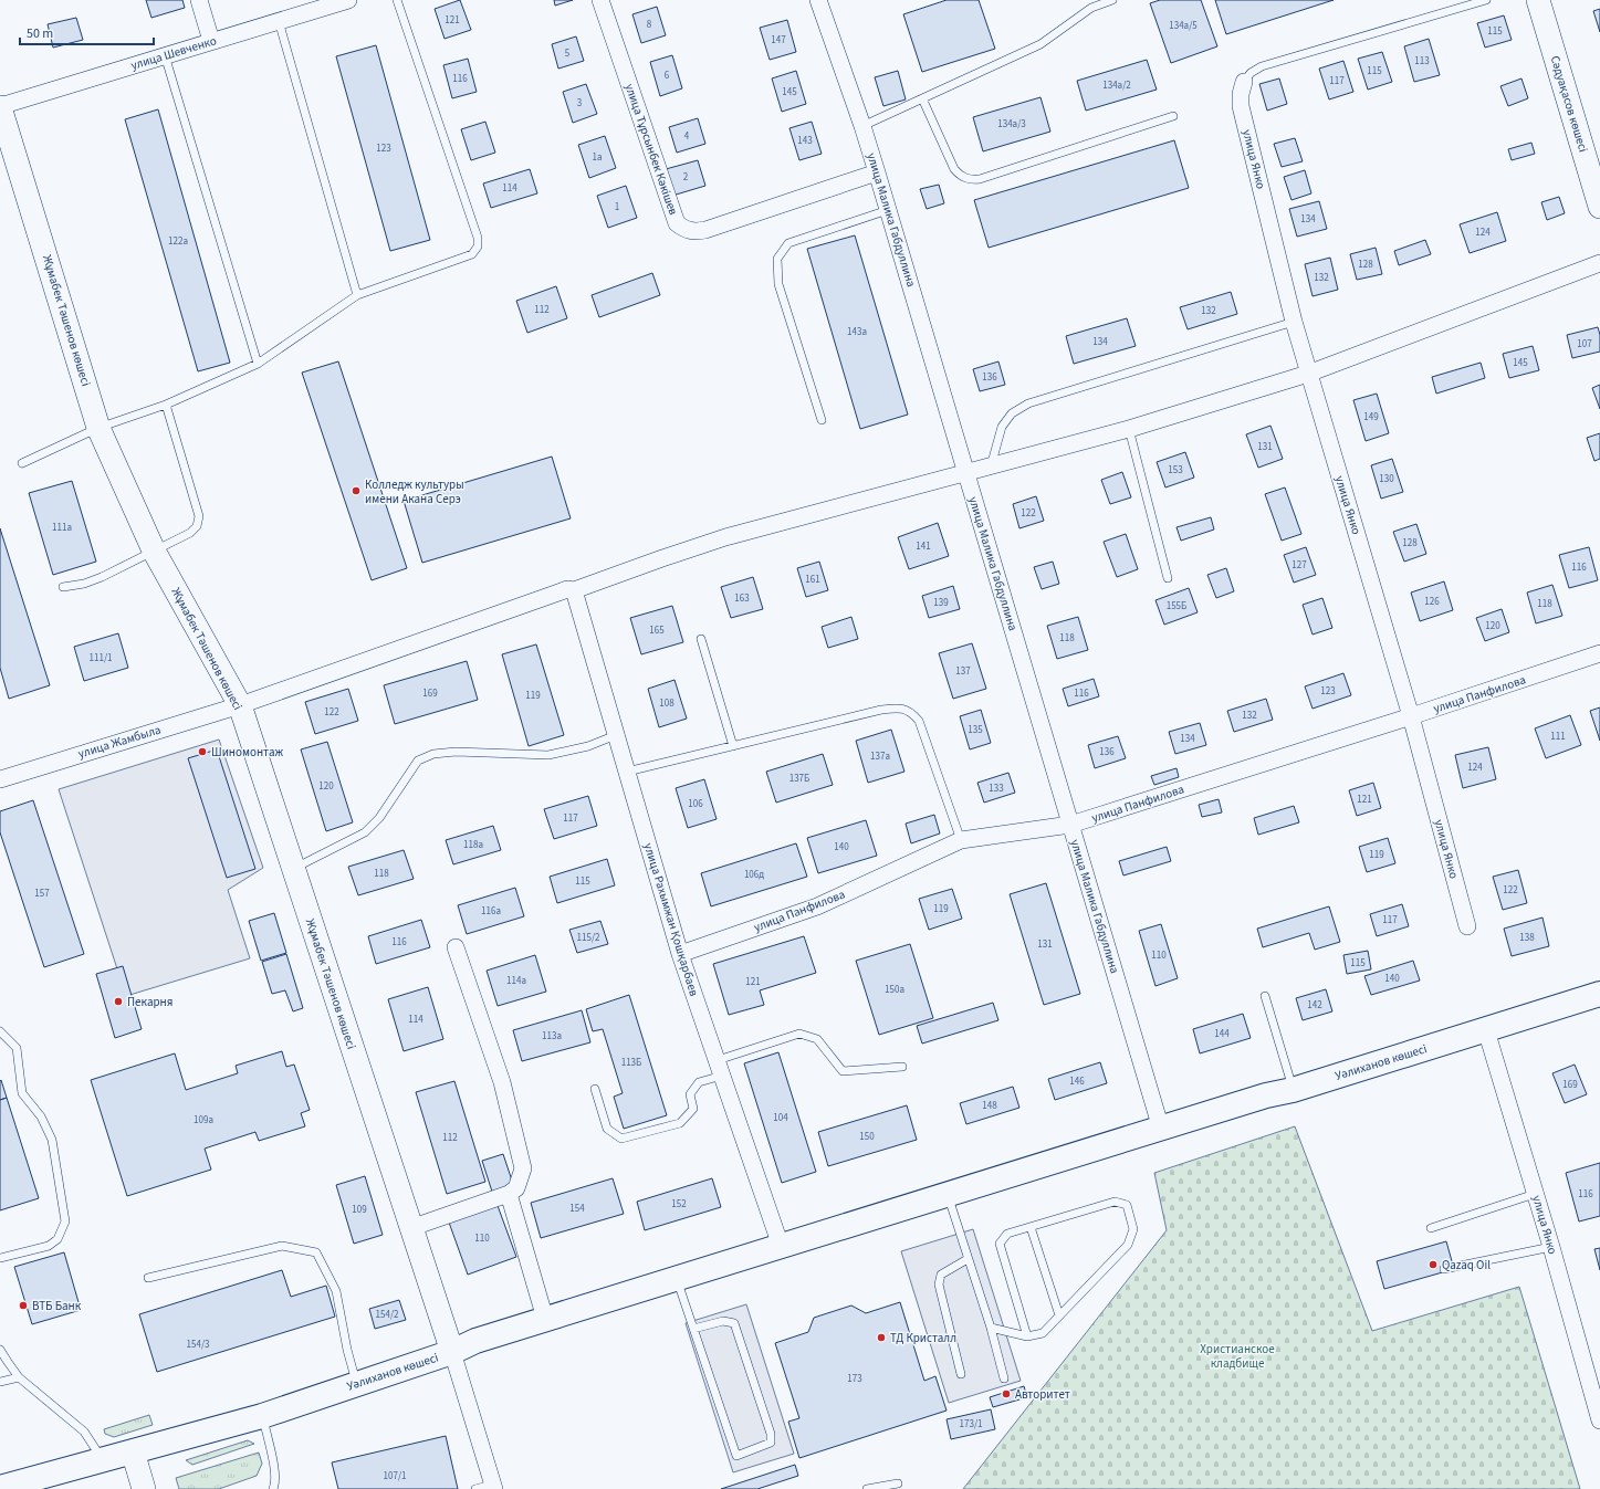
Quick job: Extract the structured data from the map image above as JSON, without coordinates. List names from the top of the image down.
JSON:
{
  "streets": {
    "highway": ["Уәлиханов көшесі"],
    "main road": ["Сәдуақасов көшесі", "Жұмабек Тәшенов көшесі"],
    "street": [
      "улица Шевченко",
      "улица Тұрсынбек Кәкішев",
      "улица Янко",
      "улица Малика Габдуллина",
      "улица Панфилова",
      "улица Жамбыла",
      "улица Рахымжан Қошқарбаев"
    ]
  },
  "crossings": [
    ["улица Шевченко", "Жұмабек Тәшенов көшесі"],
    ["улица Тұрсынбек Кәкішев", "улица Малика Габдуллина"],
    ["улица Янко", "улица Панфилова"],
    ["улица Янко", "улица Жамбыла"],
    ["улица Янко", "Уәлиханов көшесі"],
    ["улица Малика Габдуллина", "улица Панфилова"],
    ["улица Малика Габдуллина", "улица Жамбыла"],
    ["улица Малика Габдуллина", "Уәлиханов көшесі"],
    ["Жұмабек Тәшенов көшесі", "улица Жамбыла"],
    ["Жұмабек Тәшенов көшесі", "Уәлиханов көшесі"],
    ["улица Панфилова", "улица Рахымжан Қошқарбаев"],
    ["улица Жамбыла", "улица Рахымжан Қошқарбаев"],
    ["улица Рахымжан Қошқарбаев", "Уәлиханов көшесі"]
  ],
  "parks": ["Христианское кладбище"],
  "places": [
    "Колледж культуры имени Акана Серэ",
    "Шиномонтаж",
    "Пекарня",
    "Qazaq Oil",
    "ВТБ Банк",
    "ТД Кристалл",
    "Авторитет"
  ],
  "house_numbers": [
    "121",
    "8",
    "134а/5",
    "115",
    "147",
    "5",
    "113",
    "115",
    "6",
    "116",
    "117",
    "134а/2",
    "145",
    "3",
    "134а/3",
    "4",
    "143",
    "123",
    "1а",
    "2",
    "114",
    "1",
    "134",
    "124",
    "122а",
    "128",
    "132",
    "112",
    "132",
    "143а",
    "134",
    "107",
    "145",
    "136",
    "149",
    "131",
    "153",
    "130",
    "122",
    "111а",
    "128",
    "141",
    "127",
    "116",
    "161",
    "163",
    "126",
    "139",
    "118",
    "155Б",
    "120",
    "165",
    "118",
    "111/1",
    "137",
    "123",
    "169",
    "116",
    "119",
    "108",
    "122",
    "132",
    "135",
    "111",
    "134",
    "136",
    "137а",
    "124",
    "137Б",
    "120",
    "133",
    "121",
    "106",
    "117",
    "118а",
    "140",
    "119",
    "118",
    "106д",
    "115",
    "122",
    "157",
    "119",
    "116а",
    "117",
    "115/2",
    "138",
    "116",
    "131",
    "110",
    "115",
    "140",
    "114а",
    "121",
    "150а",
    "142",
    "114",
    "144",
    "113а",
    "113Б",
    "146",
    "169",
    "148",
    "104",
    "109а",
    "150",
    "112",
    "116",
    "152",
    "154",
    "109",
    "110",
    "154/2",
    "154/3",
    "173",
    "173/1",
    "107/1"
  ],
  "scale_bar": "50 m"
}
